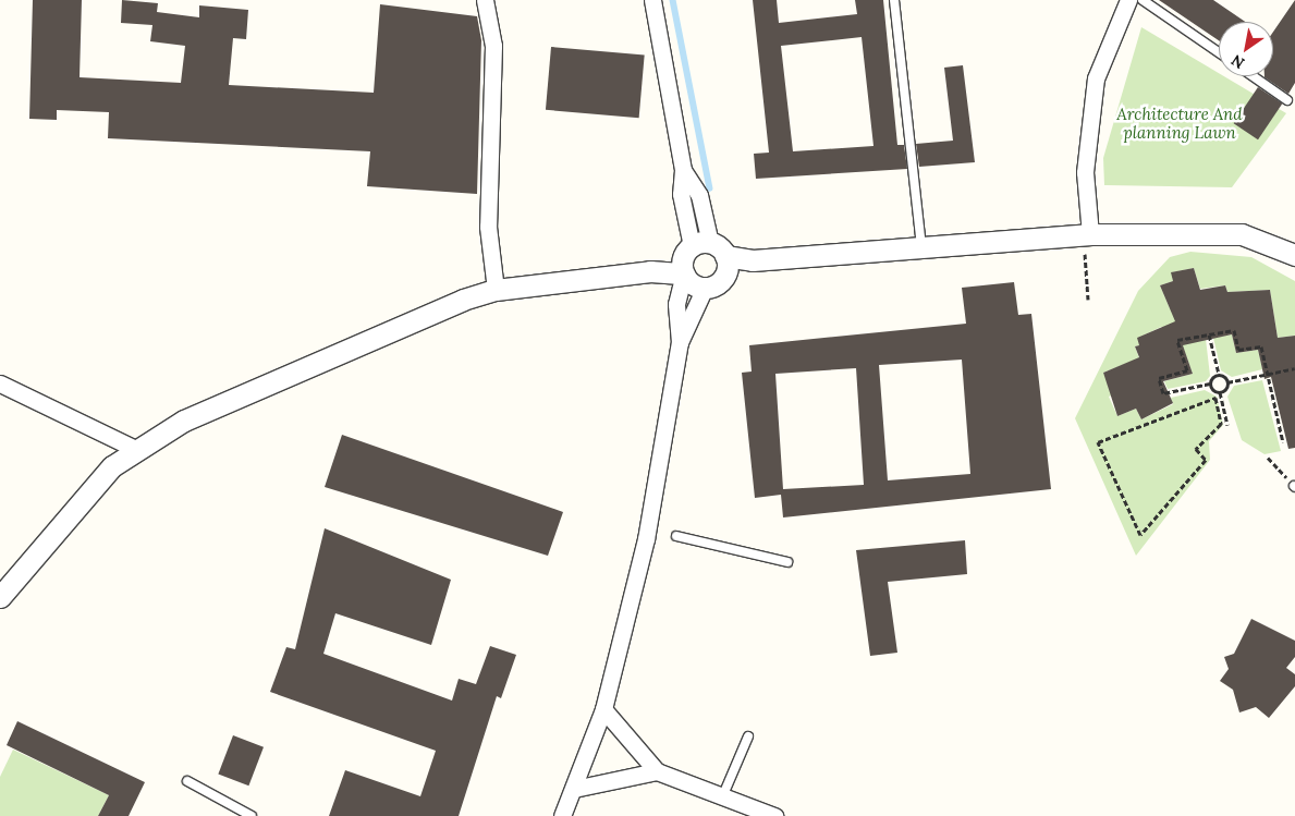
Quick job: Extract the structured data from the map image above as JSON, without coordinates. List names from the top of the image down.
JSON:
{
  "parks": ["Architecture And planning Lawn"],
  "north": "bottom left"
}
